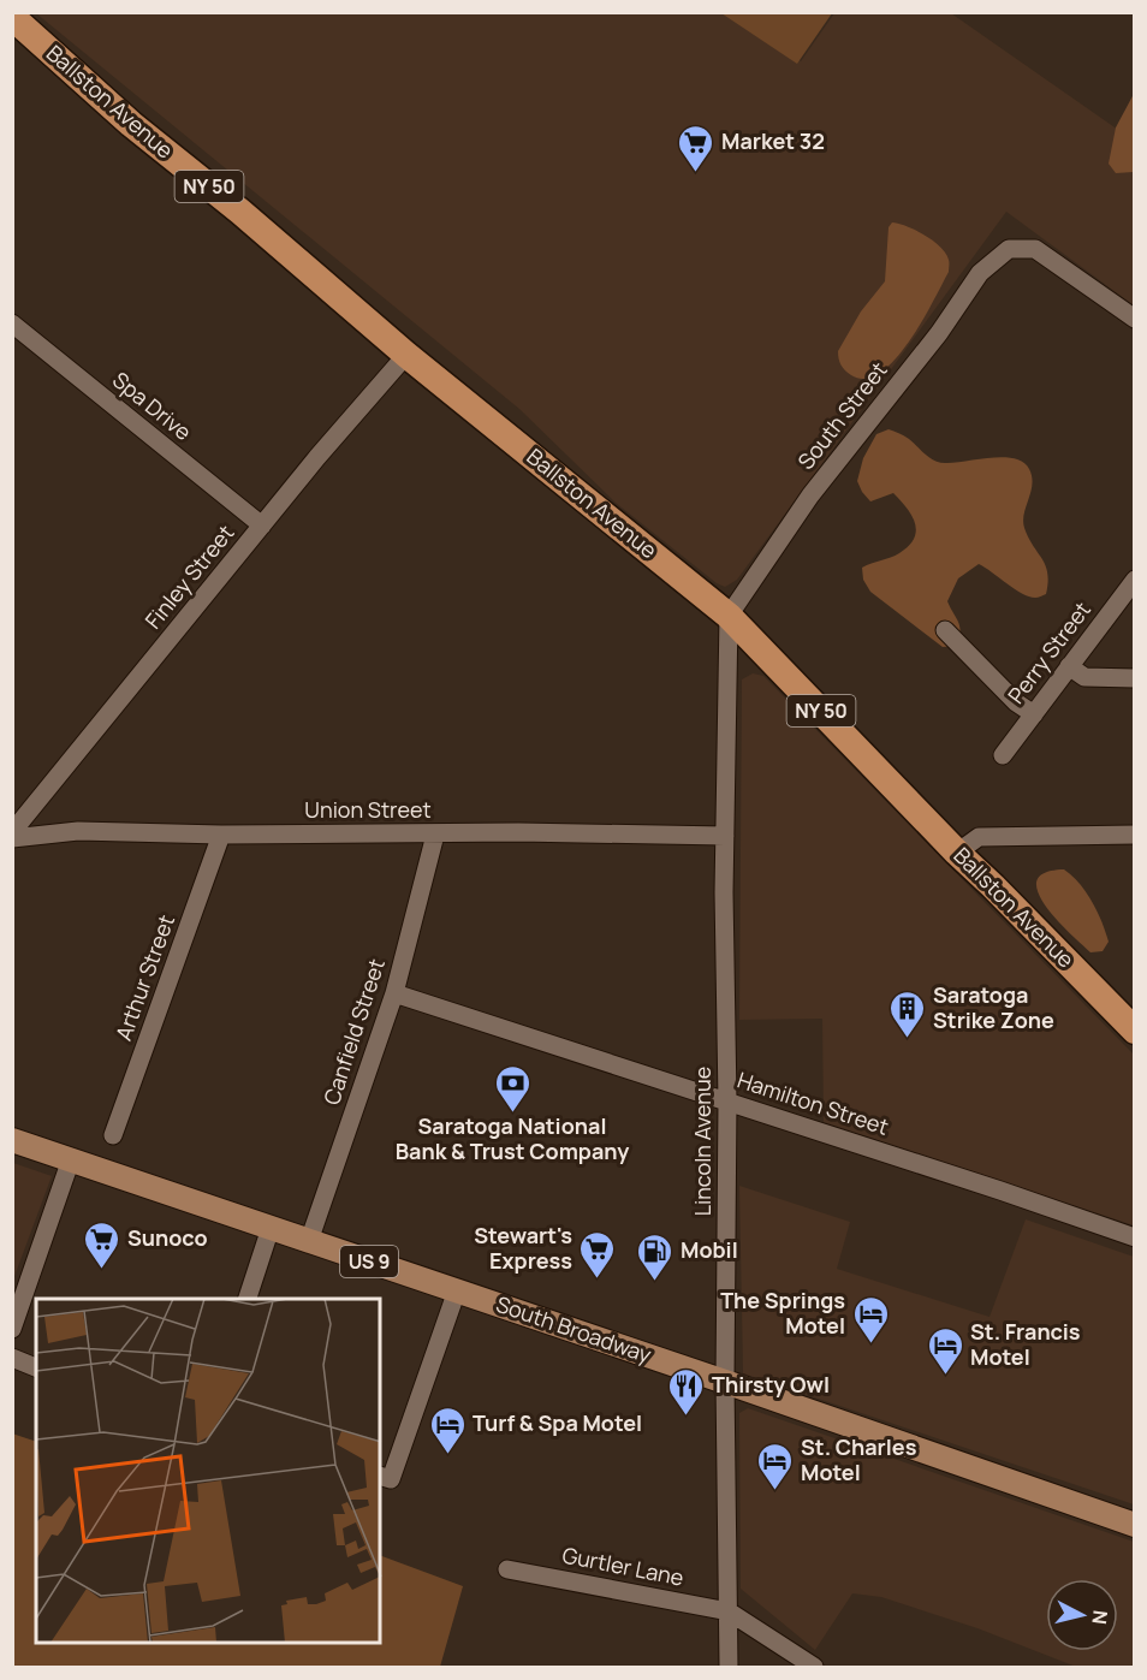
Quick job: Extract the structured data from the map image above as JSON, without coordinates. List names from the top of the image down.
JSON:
{
  "streets": {
    "highway": ["Ballston Avenue", "NY 50"],
    "main road": ["US 9", "South Broadway"],
    "street": [
      "Spa Drive",
      "South Street",
      "Finley Street",
      "Perry Street",
      "Union Street",
      "Arthur Street",
      "Canfield Street",
      "Hamilton Street",
      "Lincoln Avenue",
      "Gurtler Lane"
    ]
  },
  "crossings": [
    ["Ballston Avenue", "South Street"],
    ["Ballston Avenue", "Finley Street"],
    ["Ballston Avenue", "Lincoln Avenue"],
    ["Spa Drive", "Finley Street"],
    ["South Street", "Lincoln Avenue"],
    ["Union Street", "Arthur Street"],
    ["Union Street", "Canfield Street"],
    ["Union Street", "Lincoln Avenue"],
    ["Canfield Street", "Hamilton Street"],
    ["Canfield Street", "South Broadway"],
    ["Hamilton Street", "Lincoln Avenue"],
    ["Lincoln Avenue", "South Broadway"],
    ["Lincoln Avenue", "Gurtler Lane"]
  ],
  "places": {
    "supermarket": ["Market 32", "Sunoco", "Stewart's Express"],
    "building": ["Saratoga Strike Zone"],
    "bank": ["Saratoga National Bank & Trust Company"],
    "fuel station": ["Mobil"],
    "hotel": [
      "The Springs Motel",
      "St. Francis Motel",
      "Turf & Spa Motel",
      "St. Charles Motel"
    ],
    "restaurant": ["Thirsty Owl"]
  },
  "north": "right"
}
